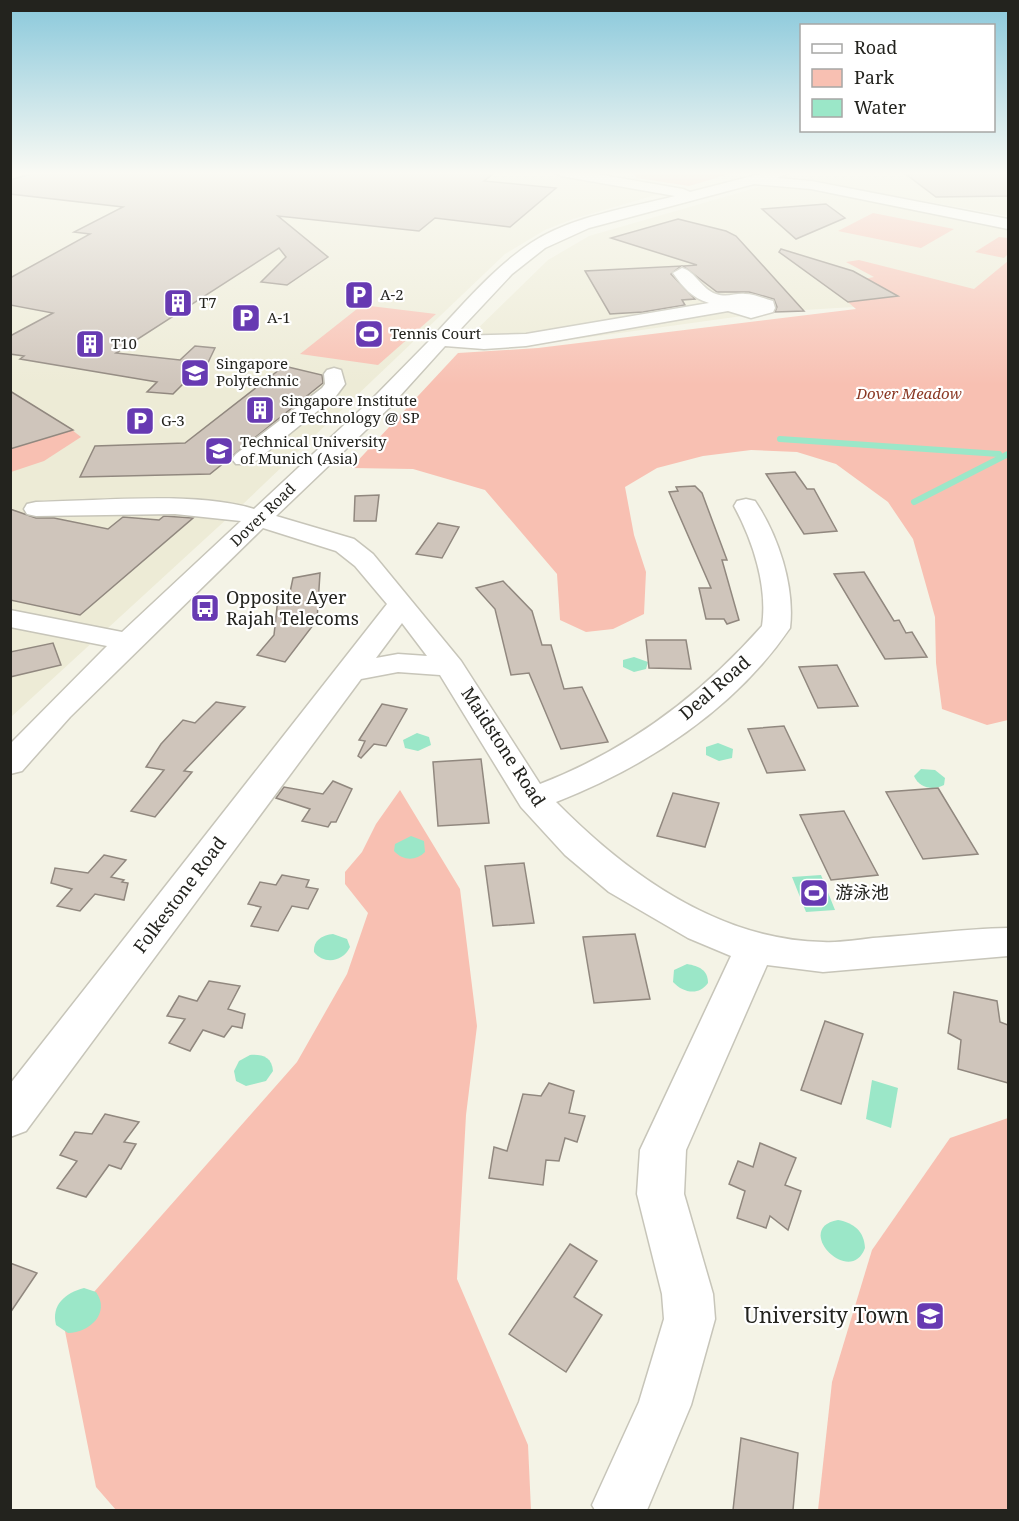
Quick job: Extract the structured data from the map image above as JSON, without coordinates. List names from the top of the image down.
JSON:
{
  "streets": {
    "street": [
      "Dover Road",
      "Deal Road",
      "Maidstone Road",
      "Folkestone Road"
    ]
  },
  "crossings": [
    ["Dover Road", "Maidstone Road"],
    ["Deal Road", "Maidstone Road"],
    ["Maidstone Road", "Folkestone Road"]
  ],
  "parks": ["Dover Meadow"],
  "places": {
    "parking": ["A-2", "A-1", "G-3"],
    "building": ["T7", "T10", "Singapore Institute of Technology @ SP"],
    "sports": ["Tennis Court", "游泳池"],
    "school or university": ["Singapore Polytechnic", "Technical University of Munich (Asia)", "University Town"],
    "bus stop": ["Opposite Ayer Rajah Telecoms"]
  },
  "legend": ["Road", "Park", "Water"]
}
